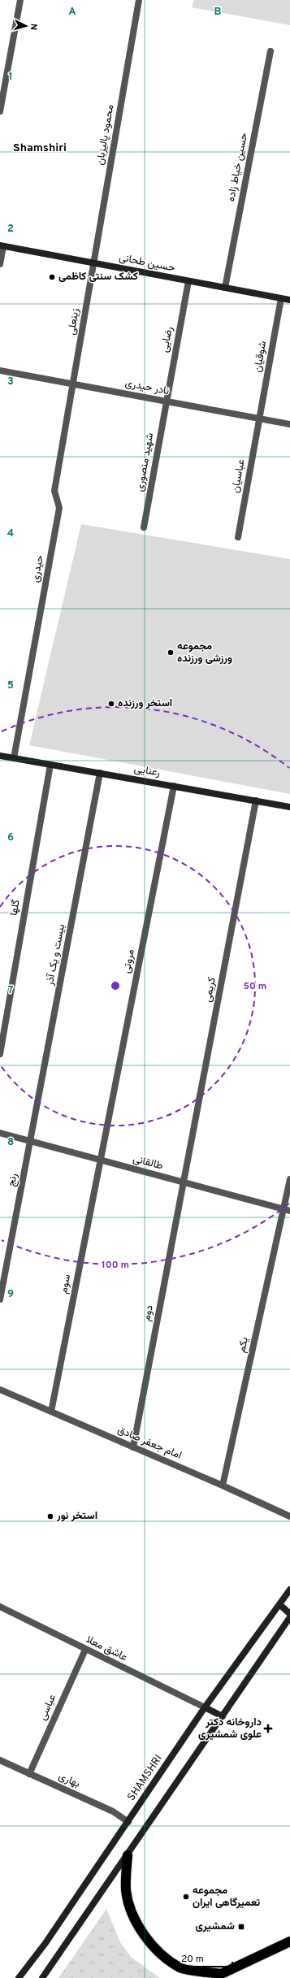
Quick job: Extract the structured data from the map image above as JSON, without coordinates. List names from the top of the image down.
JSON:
{
  "streets": {
    "main road": ["حسین طحانی", "رعنایی", "SHAMSHRI"],
    "street": [
      "محمود پالیزبان",
      "حسین خیاط زاده",
      "زینعلی",
      "رضایی",
      "شوقیان",
      "نادر حیدری",
      "شهید منصوری",
      "عباسیان",
      "حیدری",
      "گلها",
      "بیست و یک آذر",
      "مروتی",
      "کریمی",
      "طالقانی",
      "رنج",
      "سوم",
      "دوم",
      "یکم",
      "امام جعفر صادق",
      "عاشق معلا",
      "عباسی",
      "بهاری"
    ]
  },
  "crossings": [
    ["محمود پالیزبان", "حسین طحانی"],
    ["محمود پالیزبان", "زینعلی"],
    ["حسین خیاط زاده", "حسین طحانی"],
    ["حسین طحانی", "زینعلی"],
    ["حسین طحانی", "رضایی"],
    ["حسین طحانی", "شوقیان"],
    ["زینعلی", "نادر حیدری"],
    ["زینعلی", "حیدری"],
    ["رضایی", "نادر حیدری"],
    ["رضایی", "شهید منصوری"],
    ["شوقیان", "نادر حیدری"],
    ["شوقیان", "عباسیان"],
    ["نادر حیدری", "شهید منصوری"],
    ["نادر حیدری", "عباسیان"],
    ["نادر حیدری", "حیدری"],
    ["حیدری", "رعنایی"],
    ["رعنایی", "گلها"],
    ["رعنایی", "بیست و یک آذر"],
    ["رعنایی", "مروتی"],
    ["رعنایی", "کریمی"],
    ["بیست و یک آذر", "طالقانی"],
    ["بیست و یک آذر", "رنج"],
    ["مروتی", "طالقانی"],
    ["مروتی", "سوم"],
    ["کریمی", "طالقانی"],
    ["کریمی", "دوم"],
    ["طالقانی", "رنج"],
    ["طالقانی", "سوم"],
    ["طالقانی", "دوم"],
    ["طالقانی", "یکم"],
    ["سوم", "امام جعفر صادق"],
    ["دوم", "امام جعفر صادق"],
    ["یکم", "امام جعفر صادق"],
    ["عاشق معلا", "عباسی"],
    ["عاشق معلا", "SHAMSHRI"],
    ["عباسی", "بهاری"],
    ["SHAMSHRI", "بهاری"]
  ],
  "districts": ["Shamshiri"],
  "places": {
    "other": [
      "کشک سنتی کاظمی",
      "مجموعه ورزشی ورزنده",
      "استخر ورزنده",
      "استخر نور",
      "مجموعه تعمیرگاهی ایران"
    ],
    "health": ["داروخانه دکتر علوی شمشیری"],
    "transit": ["شمشیری"]
  },
  "scale_bar": "20 m",
  "north": "right",
  "grid": {
    "columns": ["A", "B"],
    "rows": [
      "1",
      "2",
      "3",
      "4",
      "5",
      "6",
      "7",
      "8",
      "9"
    ]
  },
  "rings": ["50 m", "100 m"]
}
